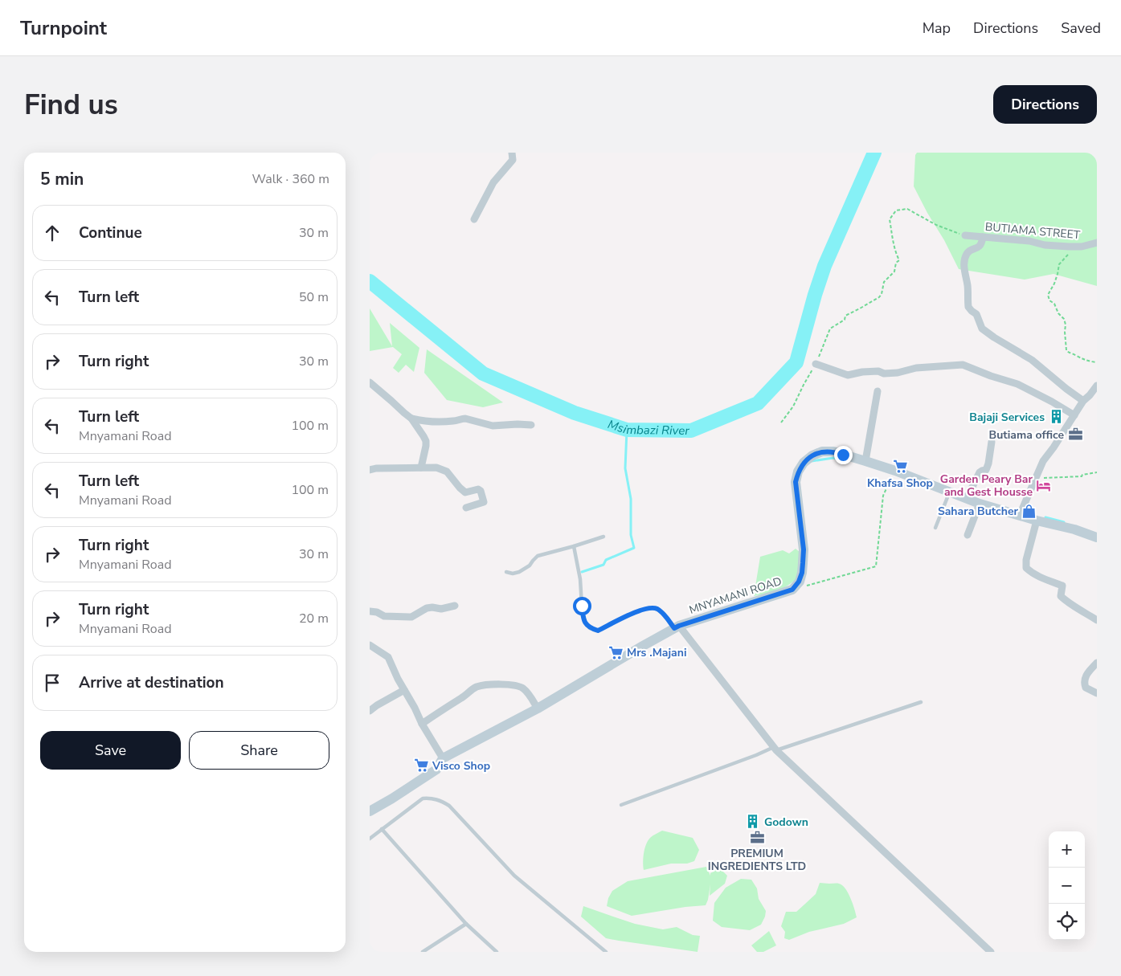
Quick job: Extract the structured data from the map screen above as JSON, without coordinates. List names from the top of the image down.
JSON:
{
  "streets": {
    "street": ["BUTIAMA STREET", "MNYAMANI ROAD"]
  },
  "water": ["Msimbazi River"],
  "places": {
    "building": ["Bajaji Services", "Godown"],
    "office": ["Butiama office", "PREMIUM INGREDIENTS LTD"],
    "supermarket": ["Khafsa Shop", "Mrs .Majani", "Visco Shop"],
    "hotel": ["Garden Peary Bar and Gest Housse"],
    "shop": ["Sahara Butcher"]
  },
  "page": {
    "header": "Turnpoint",
    "nav": ["Map", "Directions", "Saved"],
    "buttons": [
      "Directions",
      ["Save", "Share"]
    ],
    "title": "Find us",
    "heading": ["5 min", "Walk · 360 m"],
    "list": [
      ["Continue", "30 m"],
      ["Turn left", "50 m"],
      ["Turn right", "30 m"],
      ["Turn left", "Mnyamani Road", "100 m"],
      ["Turn left", "Mnyamani Road", "100 m"],
      ["Turn right", "Mnyamani Road", "30 m"],
      ["Turn right", "Mnyamani Road", "20 m"],
      "Arrive at destination"
    ],
    "map_buttons": ["+", "−"]
  }
}
